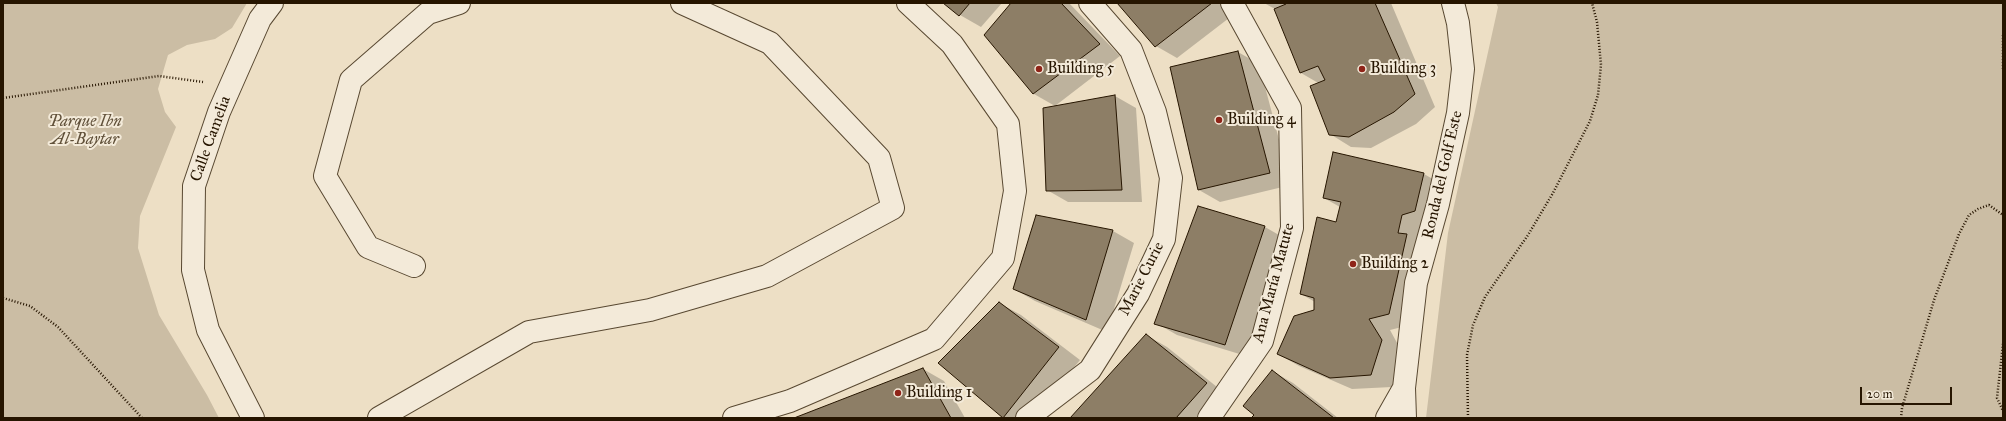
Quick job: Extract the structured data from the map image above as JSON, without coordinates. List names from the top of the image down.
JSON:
{
  "streets": {
    "street": [
      "Calle Camelia",
      "Ronda del Golf Este",
      "Marie Curie",
      "Ana María Matute"
    ]
  },
  "parks": ["Parque Ibn Al-Baytar"],
  "places": [
    "Building 5",
    "Building 3",
    "Building 4",
    "Building 2",
    "Building 1"
  ],
  "scale_bar": "20 m"
}
